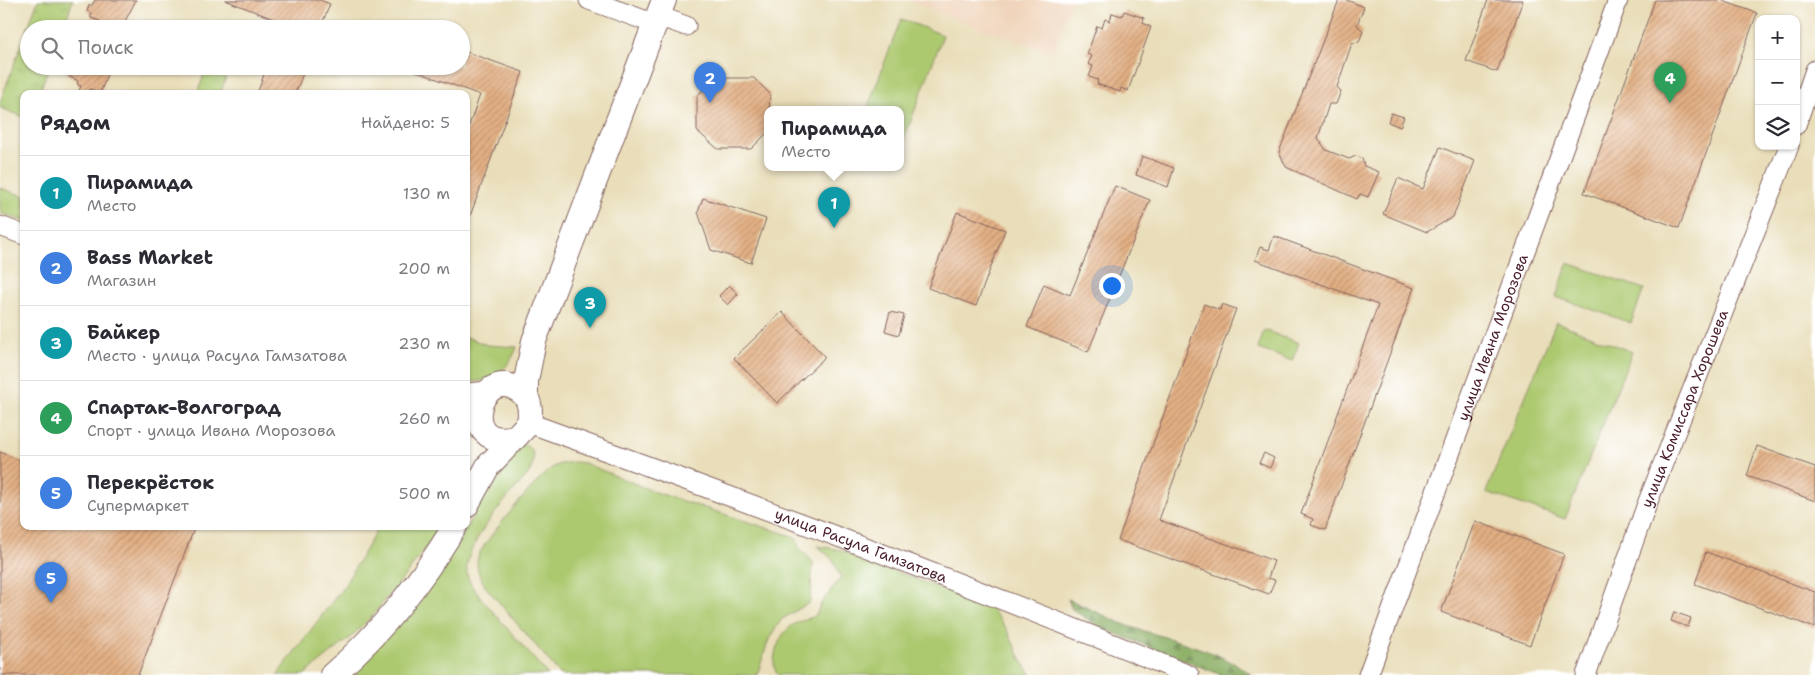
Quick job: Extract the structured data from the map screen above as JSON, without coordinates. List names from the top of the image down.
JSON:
{
  "streets": {
    "street": ["улица Ивана Морозова", "улица Комиссара Хорошева", "улица Расула Гамзатова"]
  },
  "page": {
    "map_buttons": ["+", "−"],
    "search": "Поиск",
    "pins": [
      "2",
      "4",
      "1",
      "3",
      "5"
    ],
    "heading": ["Рядом", "Найдено: 5"],
    "popup": ["Пирамида", "Место"],
    "list": [
      {
        "mark": "1",
        "name": "Пирамида",
        "note": "Место",
        "value": "130 m"
      },
      {
        "mark": "2",
        "name": "Bass Market",
        "note": "Магазин",
        "value": "200 m"
      },
      {
        "mark": "3",
        "name": "Байкер",
        "note": "Место · улица Расула Гамзатова",
        "value": "230 m"
      },
      {
        "mark": "4",
        "name": "Спартак-Волгоград",
        "note": "Спорт · улица Ивана Морозова",
        "value": "260 m"
      },
      {
        "mark": "5",
        "name": "Перекрёсток",
        "note": "Супермаркет",
        "value": "500 m"
      }
    ]
  }
}
